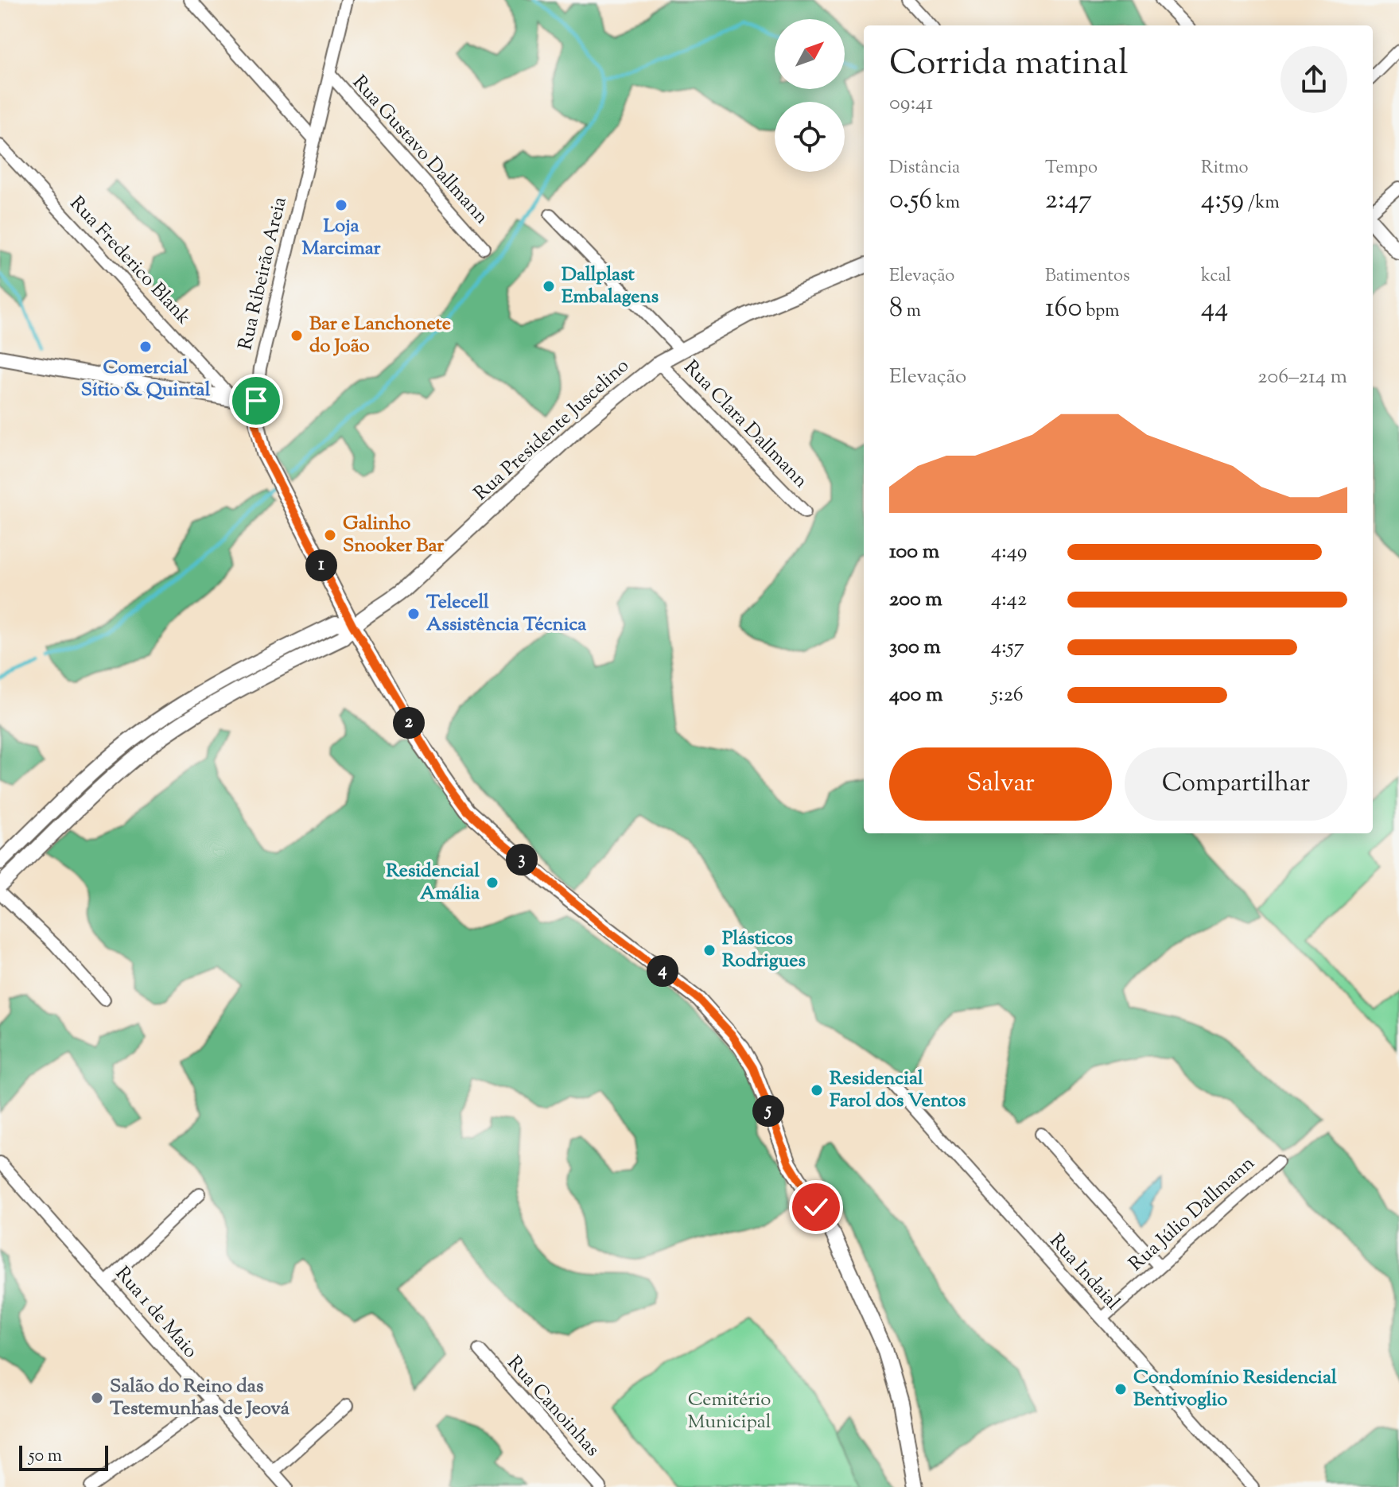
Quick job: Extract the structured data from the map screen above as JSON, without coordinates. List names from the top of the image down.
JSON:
{
  "streets": {
    "street": [
      "Rua Gustavo Dallmann",
      "Rua Frederico Blank",
      "Rua Ribeirão Areia",
      "Rua Clara Dallmann",
      "Rua Presidente Juscelino",
      "Rua Júlio Dallmann",
      "Rua Indaial",
      "Rua 1 de Maio",
      "Rua Canoinhas"
    ]
  },
  "crossings": [
    ["Rua Gustavo Dallmann", "Rua Ribeirão Areia"],
    ["Rua Ribeirão Areia", "Rua Presidente Juscelino"],
    ["Rua Clara Dallmann", "Rua Presidente Juscelino"],
    ["Rua Júlio Dallmann", "Rua Indaial"]
  ],
  "parks": ["Cemitério Municipal"],
  "places": [
    "Loja Marcimar",
    "Dallplast Embalagens",
    "Bar e Lanchonete do João",
    "Comercial Sítio & Quintal",
    "Galinho Snooker Bar",
    "Telecell Assistência Técnica",
    "Residencial Amália",
    "Plásticos Rodrigues",
    "Residencial Farol dos Ventos",
    "Condomínio Residencial Bentivoglio",
    "Salão do Reino das Testemunhas de Jeová"
  ],
  "scale_bar": "50 m",
  "north": "top right",
  "page": {
    "heading": ["Corrida matinal", "09:41"],
    "stats": [
      ["Distância", "0.56 km"],
      ["Tempo", "2:47"],
      ["Ritmo", "4:59 /km"],
      ["Elevação", "8 m"],
      ["Batimentos", "160 bpm"],
      ["kcal", "44"]
    ],
    "chart": ["Elevação", "206–214 m"],
    "list": [
      {
        "name": "100 m",
        "note": "4:49"
      },
      {
        "name": "200 m",
        "note": "4:42"
      },
      {
        "name": "300 m",
        "note": "4:57"
      },
      {
        "name": "400 m",
        "note": "5:26"
      }
    ],
    "pins": [
      "1",
      "2",
      "3",
      "4",
      "5"
    ],
    "buttons": ["Salvar", "Compartilhar"],
    "scale": "50 m"
  }
}
